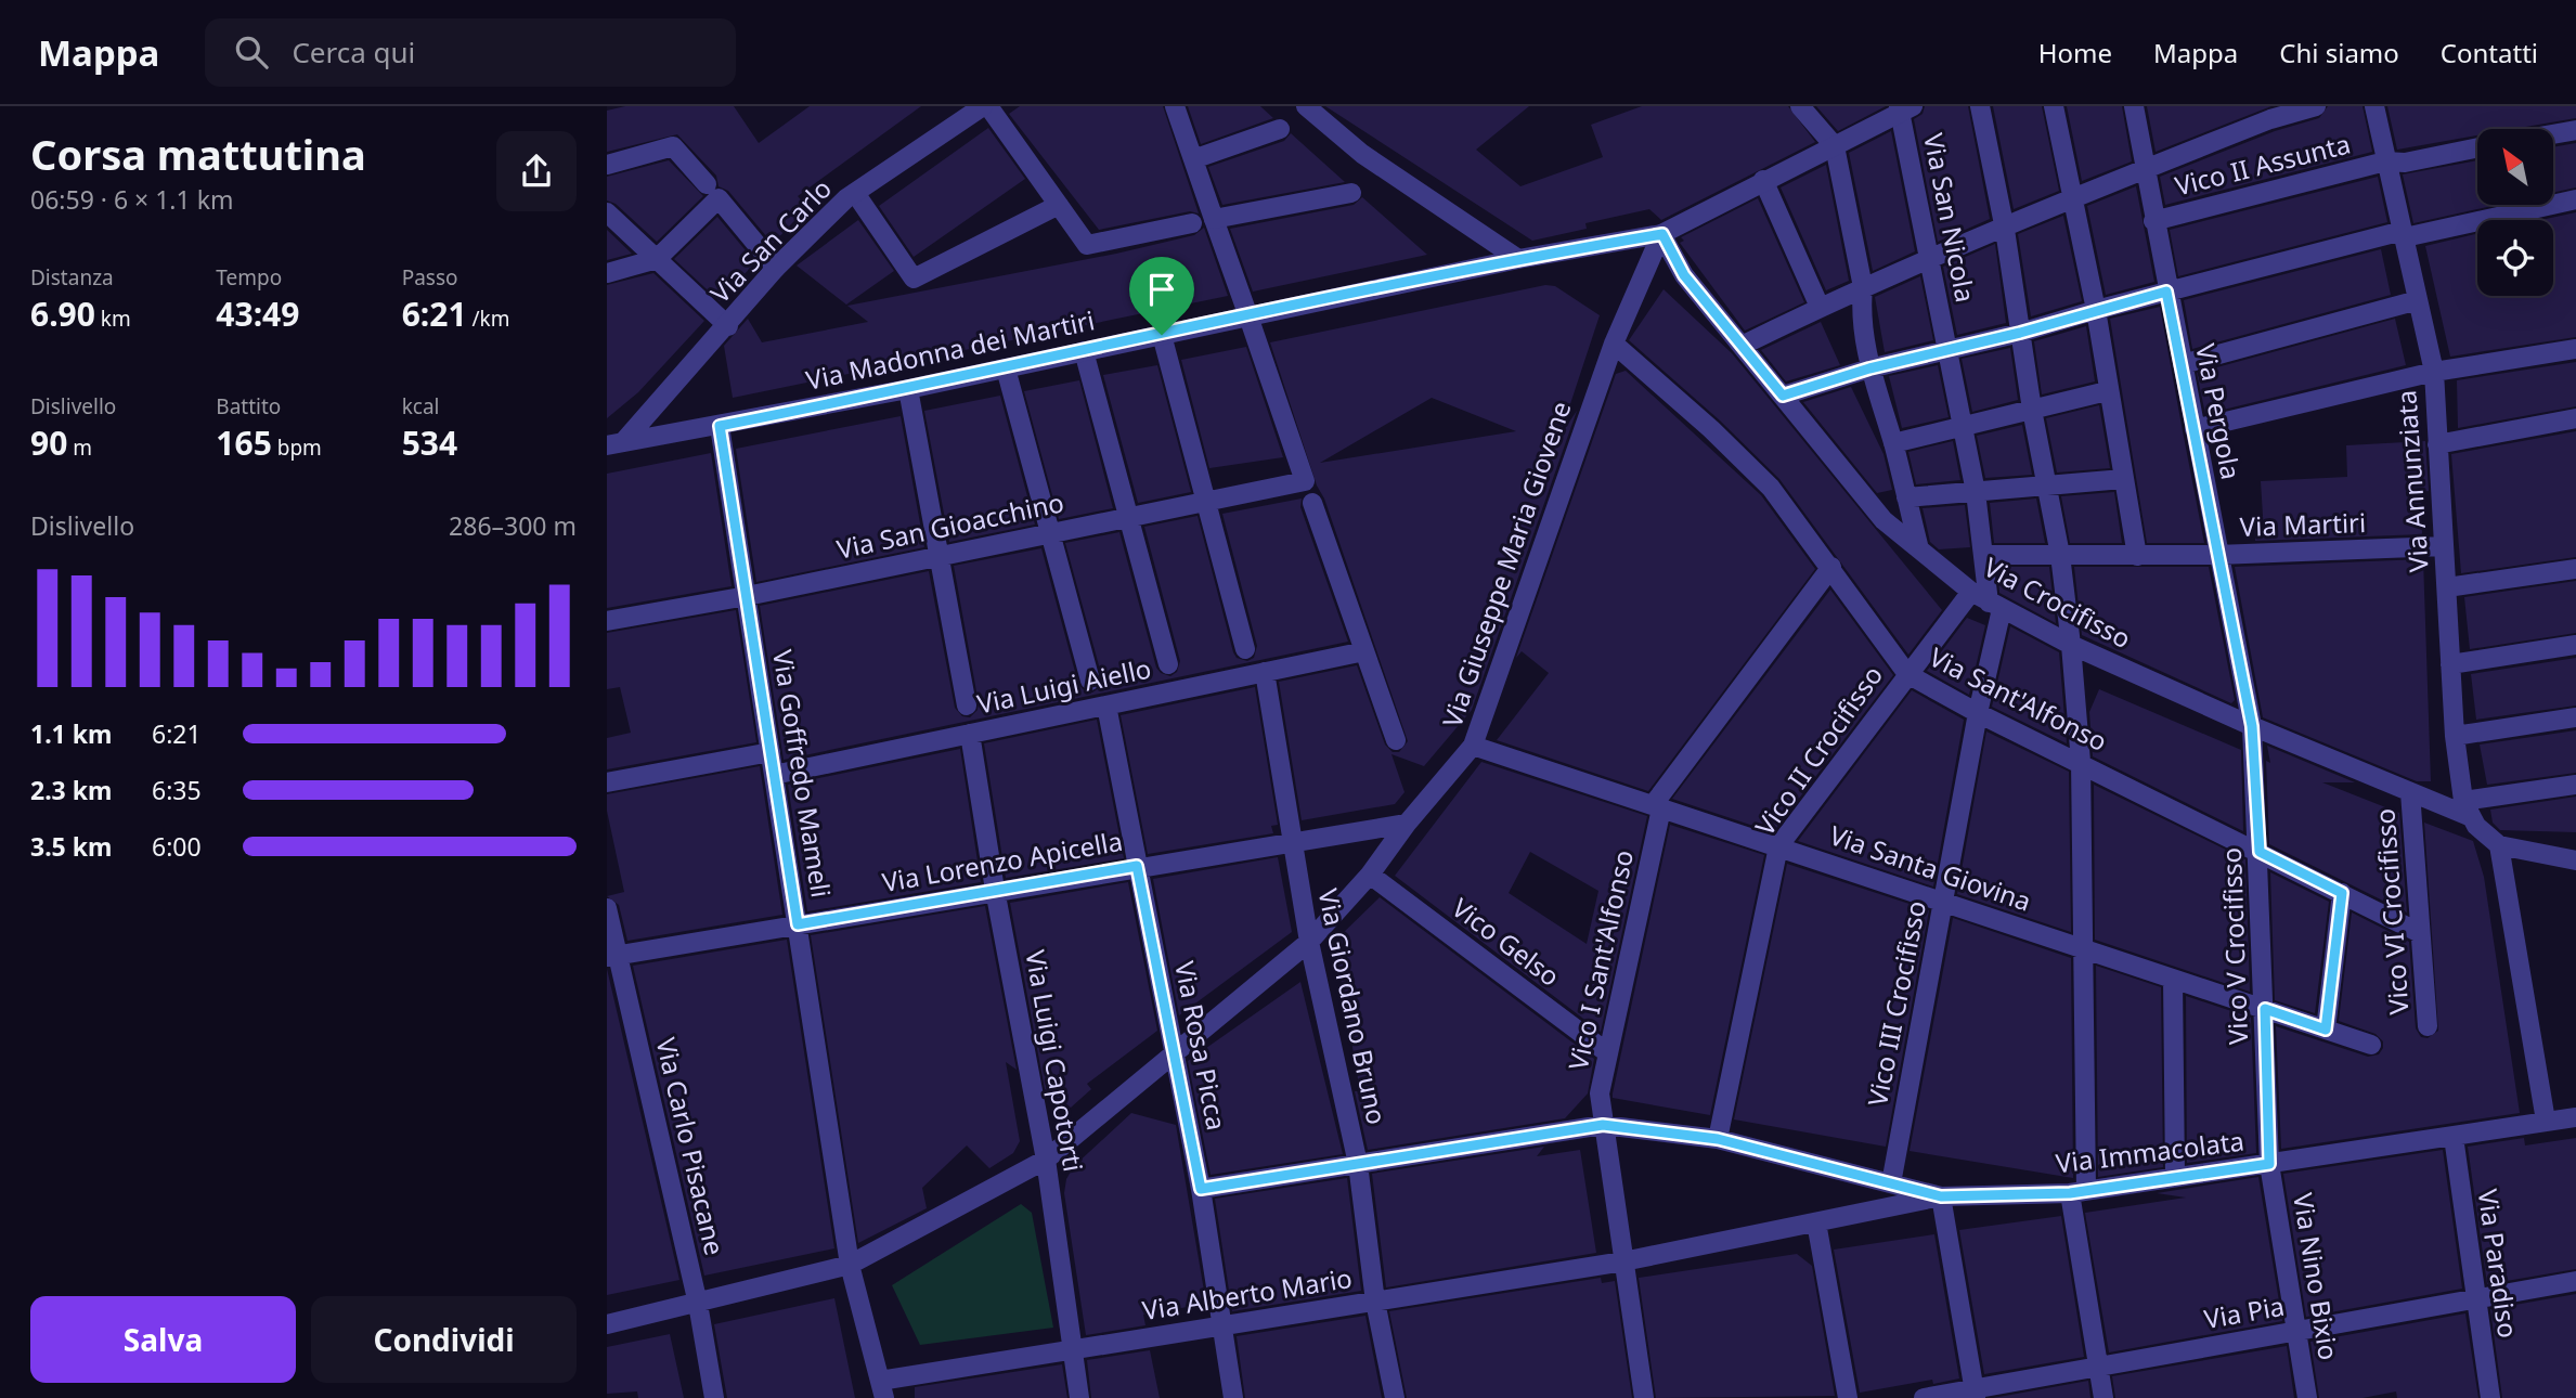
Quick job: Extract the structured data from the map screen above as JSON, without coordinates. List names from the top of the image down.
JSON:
{
  "streets": {
    "street": [
      "Vico II Assunta",
      "Via San Nicola",
      "Via San Carlo",
      "Via Madonna dei Martiri",
      "Via Pergola",
      "Via Annunziata",
      "Via Martiri",
      "Via San Gioacchino",
      "Via Giuseppe Maria Giovene",
      "Via Crocifisso",
      "Via Luigi Aiello",
      "Via Sant'Alfonso",
      "Vico II Crocifisso",
      "Via Goffredo Mameli",
      "Via Lorenzo Apicella",
      "Via Santa Giovina",
      "Vico VI Crocifisso",
      "Vico Gelso",
      "Vico V Crocifisso",
      "Vico I Sant'Alfonso",
      "Vico III Crocifisso",
      "Via Giordano Bruno",
      "Via Rosa Picca",
      "Via Luigi Capotorti",
      "Via Carlo Pisacane",
      "Via Immacolata",
      "Via Paradiso",
      "Via Nino Bixio",
      "Via Alberto Mario",
      "Via Pia"
    ]
  },
  "crossings": [
    ["Vico II Assunta", "Via Pergola"],
    ["Vico II Assunta", "Via Annunziata"],
    ["Via San Nicola", "Via Madonna dei Martiri"],
    ["Via San Nicola", "Via Martiri"],
    ["Via San Nicola", "Via Crocifisso"],
    ["Via San Nicola", "Vico III Crocifisso"],
    ["Via San Carlo", "Via Madonna dei Martiri"],
    ["Via Madonna dei Martiri", "Via San Gioacchino"],
    ["Via Madonna dei Martiri", "Via Giuseppe Maria Giovene"],
    ["Via Madonna dei Martiri", "Via Crocifisso"],
    ["Via Madonna dei Martiri", "Via Goffredo Mameli"],
    ["Via Pergola", "Via Martiri"],
    ["Via Pergola", "Via Crocifisso"],
    ["Via Pergola", "Vico V Crocifisso"],
    ["Via Annunziata", "Via Martiri"],
    ["Via Annunziata", "Via Crocifisso"],
    ["Via San Gioacchino", "Via Goffredo Mameli"],
    ["Via Giuseppe Maria Giovene", "Via Crocifisso"],
    ["Via Giuseppe Maria Giovene", "Via Sant'Alfonso"],
    ["Via Giuseppe Maria Giovene", "Via Goffredo Mameli"],
    ["Via Giuseppe Maria Giovene", "Via Lorenzo Apicella"],
    ["Via Giuseppe Maria Giovene", "Via Santa Giovina"],
    ["Via Giuseppe Maria Giovene", "Vico Gelso"],
    ["Via Giuseppe Maria Giovene", "Via Giordano Bruno"],
    ["Via Giuseppe Maria Giovene", "Via Rosa Picca"],
    ["Via Giuseppe Maria Giovene", "Via Luigi Capotorti"],
    ["Via Giuseppe Maria Giovene", "Via Carlo Pisacane"],
    ["Via Crocifisso", "Vico II Crocifisso"],
    ["Via Crocifisso", "Vico VI Crocifisso"],
    ["Via Crocifisso", "Vico V Crocifisso"],
    ["Via Crocifisso", "Vico III Crocifisso"],
    ["Via Luigi Aiello", "Via Goffredo Mameli"],
    ["Via Luigi Aiello", "Via Giordano Bruno"],
    ["Via Luigi Aiello", "Via Rosa Picca"],
    ["Via Luigi Aiello", "Via Luigi Capotorti"],
    ["Via Sant'Alfonso", "Vico II Crocifisso"],
    ["Via Sant'Alfonso", "Vico VI Crocifisso"],
    ["Via Sant'Alfonso", "Vico V Crocifisso"],
    ["Via Sant'Alfonso", "Vico I Sant'Alfonso"],
    ["Via Sant'Alfonso", "Vico III Crocifisso"],
    ["Vico II Crocifisso", "Via Santa Giovina"],
    ["Vico II Crocifisso", "Via Immacolata"],
    ["Via Goffredo Mameli", "Via Lorenzo Apicella"],
    ["Via Goffredo Mameli", "Via Alberto Mario"],
    ["Via Lorenzo Apicella", "Via Giordano Bruno"],
    ["Via Lorenzo Apicella", "Via Rosa Picca"],
    ["Via Lorenzo Apicella", "Via Luigi Capotorti"],
    ["Via Lorenzo Apicella", "Via Carlo Pisacane"],
    ["Via Santa Giovina", "Vico V Crocifisso"],
    ["Via Santa Giovina", "Vico I Sant'Alfonso"],
    ["Via Santa Giovina", "Vico III Crocifisso"],
    ["Vico Gelso", "Vico I Sant'Alfonso"],
    ["Vico V Crocifisso", "Via Immacolata"],
    ["Vico V Crocifisso", "Via Nino Bixio"],
    ["Vico I Sant'Alfonso", "Via Immacolata"],
    ["Vico I Sant'Alfonso", "Via Alberto Mario"],
    ["Vico III Crocifisso", "Via Immacolata"],
    ["Via Giordano Bruno", "Via Immacolata"],
    ["Via Giordano Bruno", "Via Alberto Mario"],
    ["Via Rosa Picca", "Via Immacolata"],
    ["Via Rosa Picca", "Via Alberto Mario"],
    ["Via Luigi Capotorti", "Via Alberto Mario"],
    ["Via Immacolata", "Via Paradiso"],
    ["Via Immacolata", "Via Nino Bixio"],
    ["Via Immacolata", "Via Alberto Mario"],
    ["Via Paradiso", "Via Pia"],
    ["Via Nino Bixio", "Via Pia"]
  ],
  "north": "top left",
  "page": {
    "header": "Mappa",
    "search": "Cerca qui",
    "nav": [
      "Home",
      "Mappa",
      "Chi siamo",
      "Contatti"
    ],
    "heading": ["Corsa mattutina", "06:59 · 6 × 1.1 km"],
    "stats": [
      ["Distanza", "6.90 km"],
      ["Tempo", "43:49"],
      ["Passo", "6:21 /km"],
      ["Dislivello", "90 m"],
      ["Battito", "165 bpm"],
      ["kcal", "534"]
    ],
    "chart": ["Dislivello", "286–300 m"],
    "list": [
      {
        "name": "1.1 km",
        "note": "6:21"
      },
      {
        "name": "2.3 km",
        "note": "6:35"
      },
      {
        "name": "3.5 km",
        "note": "6:00"
      }
    ],
    "buttons": ["Salva", "Condividi"]
  }
}
